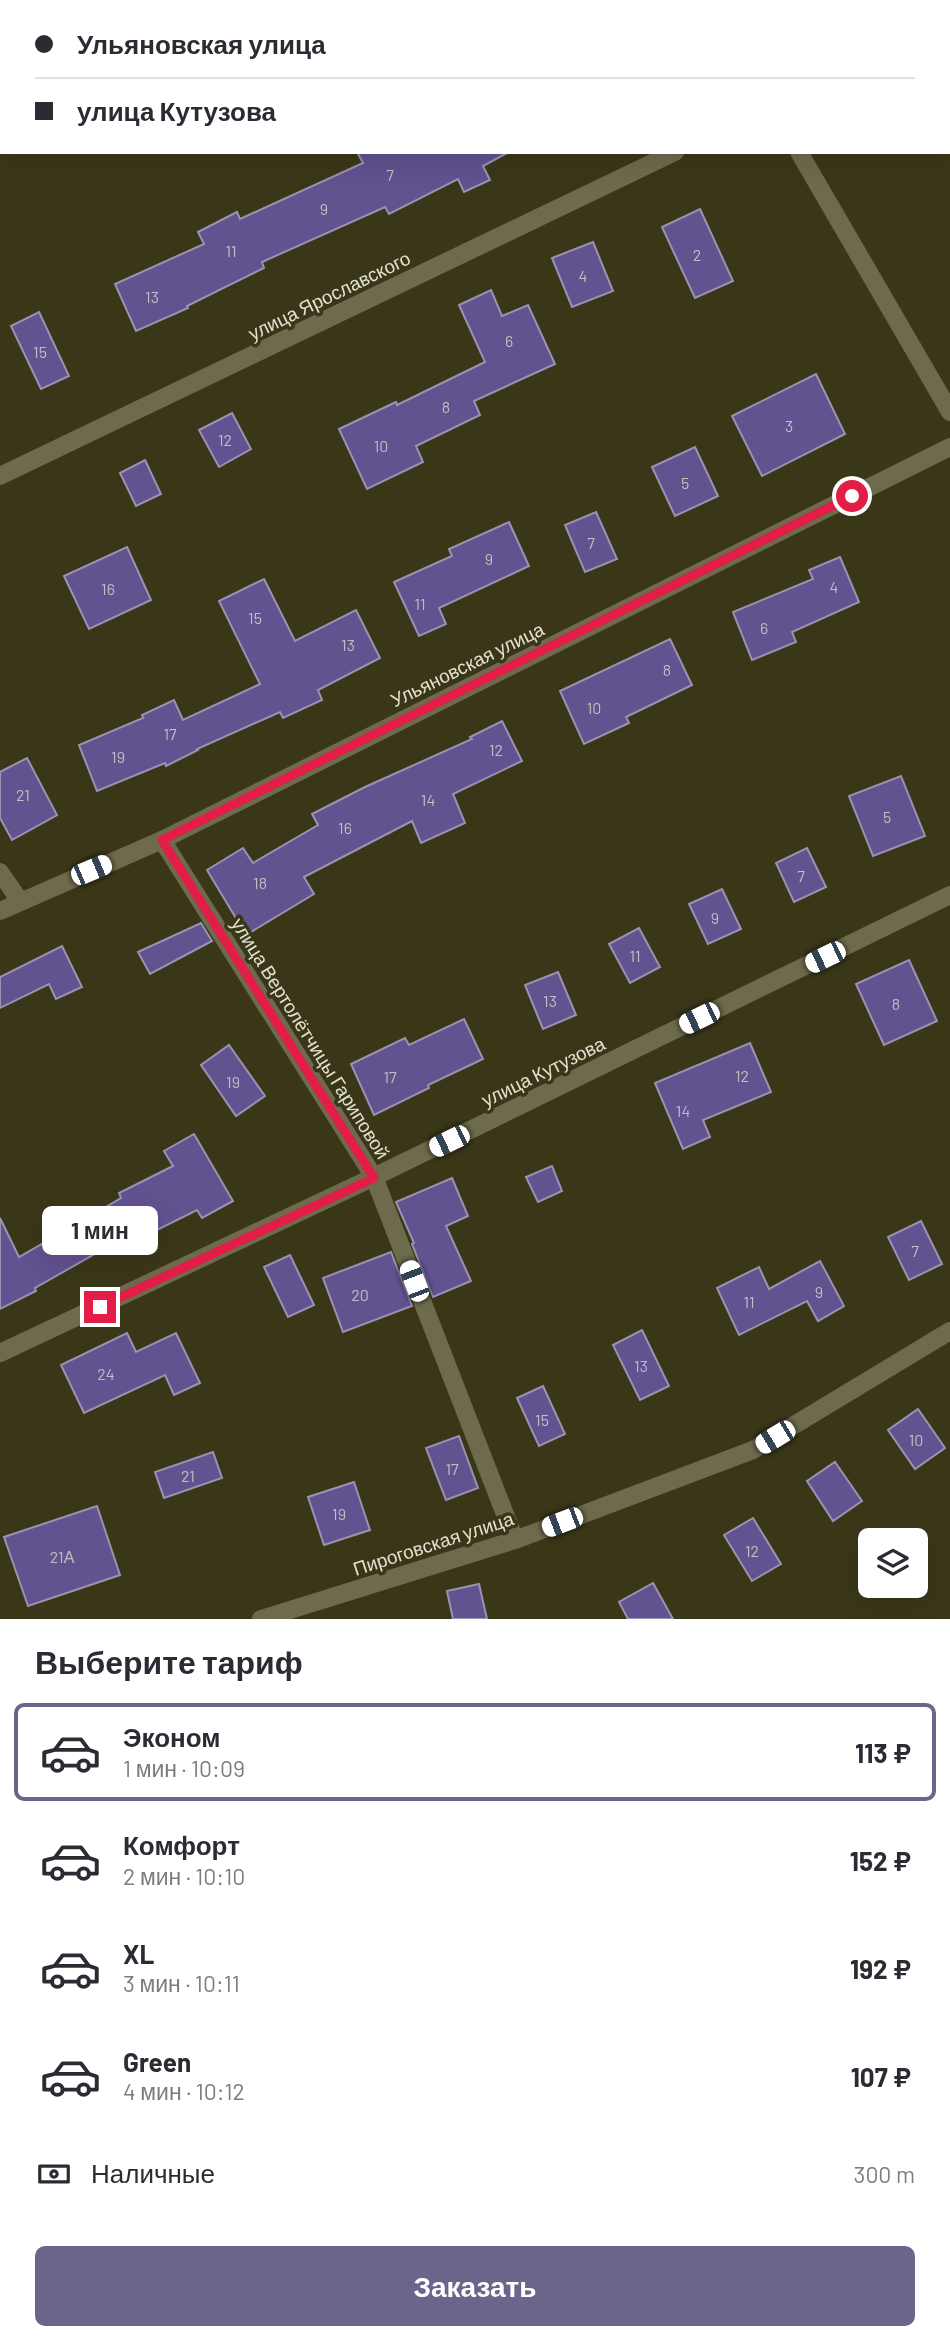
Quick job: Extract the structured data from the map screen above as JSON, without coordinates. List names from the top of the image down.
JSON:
{
  "streets": {
    "street": [
      "улица Ярославского",
      "Ульяновская улица",
      "улица Вертолётчицы Гариповой",
      "улица Кутузова",
      "Пироговская улица"
    ]
  },
  "crossings": [
    ["Ульяновская улица", "улица Вертолётчицы Гариповой"],
    ["улица Вертолётчицы Гариповой", "улица Кутузова"],
    ["улица Вертолётчицы Гариповой", "Пироговская улица"]
  ],
  "house_numbers": [
    "7",
    "9",
    "11",
    "2",
    "4",
    "13",
    "6",
    "15",
    "8",
    "3",
    "12",
    "10",
    "5",
    "7",
    "9",
    "4",
    "16",
    "11",
    "15",
    "6",
    "13",
    "8",
    "10",
    "17",
    "12",
    "19",
    "21",
    "14",
    "5",
    "16",
    "7",
    "18",
    "9",
    "11",
    "13",
    "8",
    "12",
    "17",
    "19",
    "14",
    "7",
    "9",
    "20",
    "11",
    "13",
    "24",
    "15",
    "10",
    "17",
    "21",
    "19",
    "12",
    "21А"
  ],
  "page": {
    "banner": ["Ульяновская улица", "улица Кутузова"],
    "bubble": "1 мин",
    "heading": "Выберите тариф",
    "list": [
      {
        "name": "Эконом",
        "note": "1 мин · 10:09",
        "value": "113 ₽"
      },
      {
        "name": "Комфорт",
        "note": "2 мин · 10:10",
        "value": "152 ₽"
      },
      {
        "name": "XL",
        "note": "3 мин · 10:11",
        "value": "192 ₽"
      },
      {
        "name": "Green",
        "note": "4 мин · 10:12",
        "value": "107 ₽"
      }
    ],
    "pay": ["Наличные", "300 m"],
    "buttons": "Заказать"
  }
}
